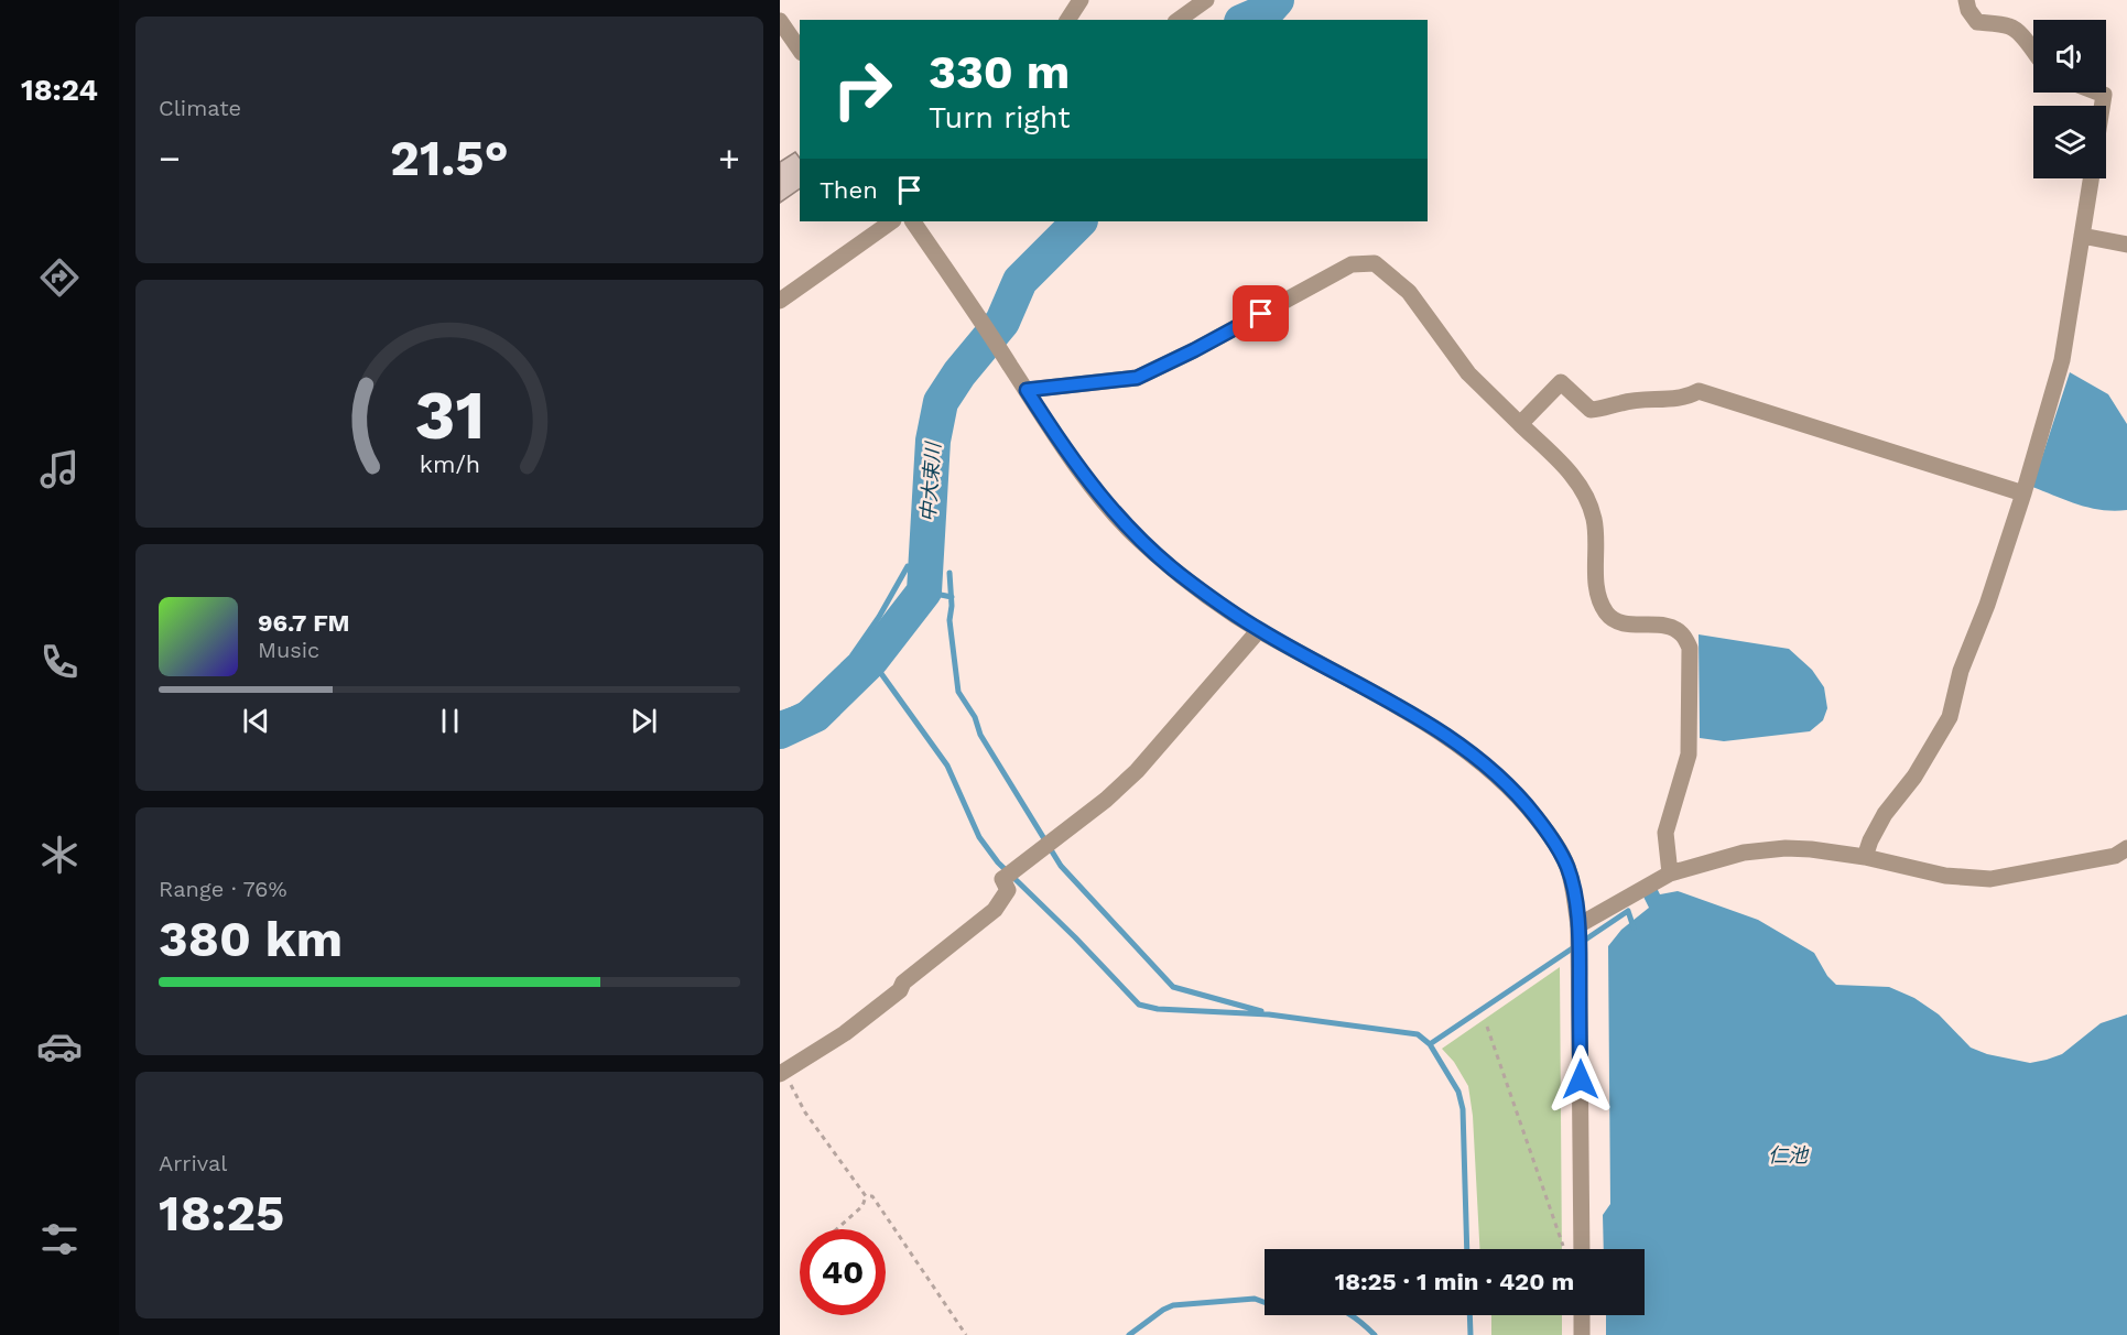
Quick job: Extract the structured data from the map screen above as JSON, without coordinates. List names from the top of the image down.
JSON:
{
  "water": ["中大束川", "仁池"],
  "page": {
    "tabs": "18:24",
    "tile": [
      "Climate",
      ["Range · 76%", "380 km"],
      ["Arrival", "18:25"]
    ],
    "turn": ["330 m", "Turn right"],
    "heat": ["−", "21.5°", "+"],
    "then": "Then",
    "song": ["96.7 FM", "Music"],
    "limit": "40",
    "trip": "18:25 · 1 min · 420 m",
    "gauge": ["31", "km/h"]
  }
}
